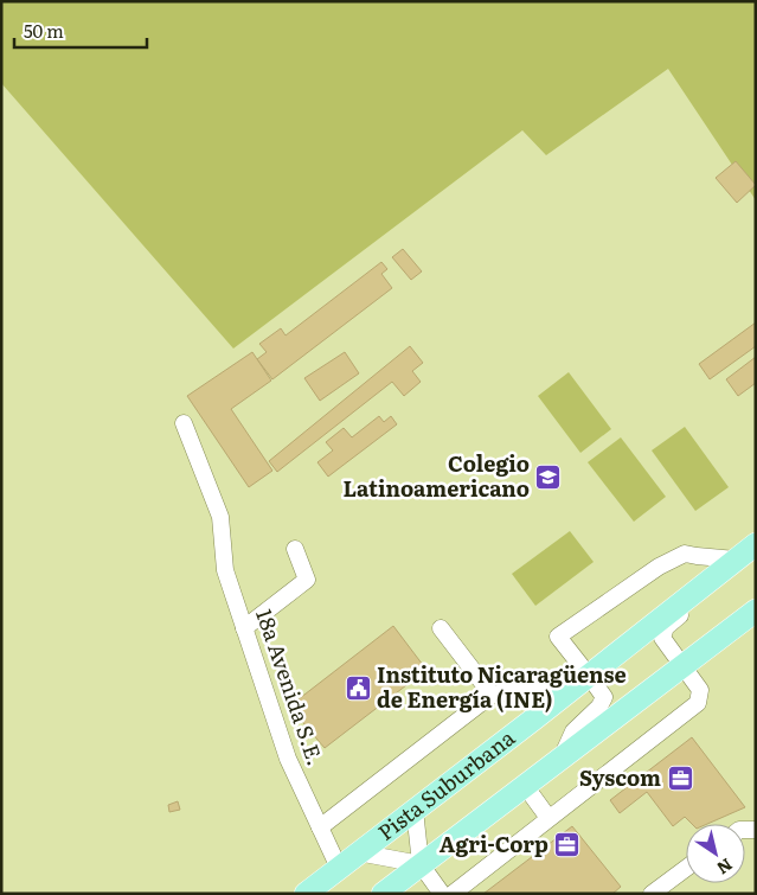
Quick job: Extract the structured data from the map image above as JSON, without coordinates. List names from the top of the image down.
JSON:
{
  "streets": {
    "main road": ["Pista Suburbana"],
    "street": ["18a Avenida S.E."]
  },
  "crossings": [
    ["18a Avenida S.E.", "Pista Suburbana"]
  ],
  "places": {
    "school or university": ["Colegio Latinoamericano"],
    "public building": ["Instituto Nicaragüense de Energía (INE)"],
    "office": ["Syscom", "Agri-Corp"]
  },
  "scale_bar": "50 m",
  "north": "bottom right"
}
